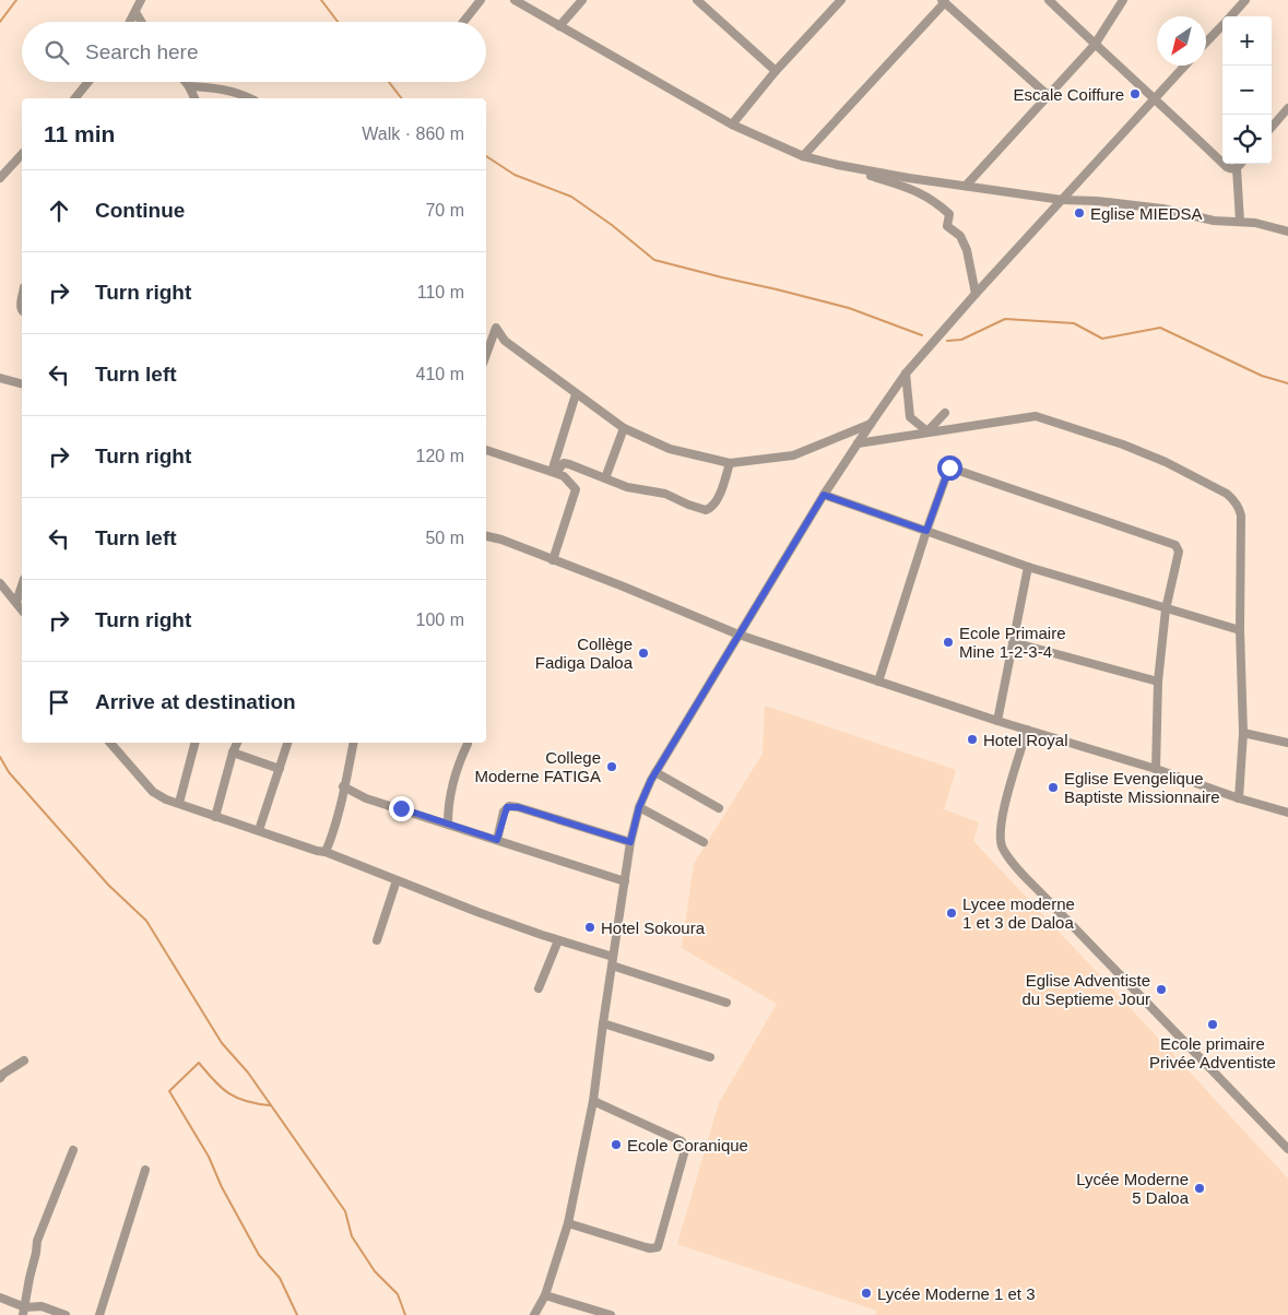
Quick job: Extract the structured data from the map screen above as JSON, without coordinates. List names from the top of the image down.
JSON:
{
  "places": [
    "Escale Coiffure",
    "Eglise MIEDSA",
    "Ecole Primaire Mine 1-2-3-4",
    "Collège Fadiga Daloa",
    "Hotel Royal",
    "College Moderne FATIGA",
    "Eglise Evengelique Baptiste Missionnaire",
    "Lycee moderne 1 et 3 de Daloa",
    "Hotel Sokoura",
    "Eglise Adventiste du Septieme Jour",
    "Ecole primaire Privée Adventiste",
    "Ecole Coranique",
    "Lycée Moderne 5 Daloa",
    "Lycée Moderne 1 et 3"
  ],
  "north": "bottom left",
  "page": {
    "map_buttons": ["+", "−"],
    "search": "Search here",
    "heading": ["11 min", "Walk · 860 m"],
    "list": [
      ["Continue", "70 m"],
      ["Turn right", "110 m"],
      ["Turn left", "410 m"],
      ["Turn right", "120 m"],
      ["Turn left", "50 m"],
      ["Turn right", "100 m"],
      "Arrive at destination"
    ]
  }
}
